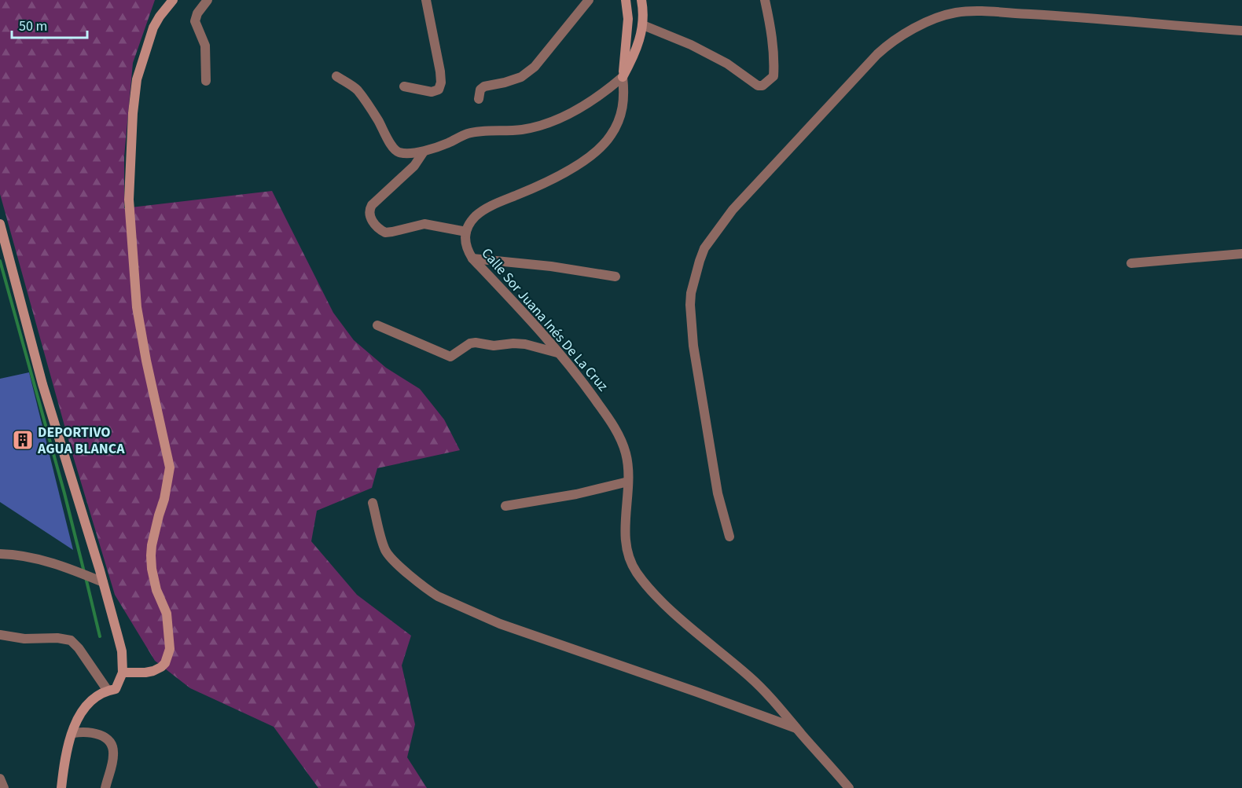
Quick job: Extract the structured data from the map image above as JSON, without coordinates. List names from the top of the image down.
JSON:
{
  "streets": {
    "street": ["Calle Sor Juana Inés De La Cruz"]
  },
  "places": {
    "building": ["DEPORTIVO AGUA BLANCA"]
  },
  "scale_bar": "50 m"
}
